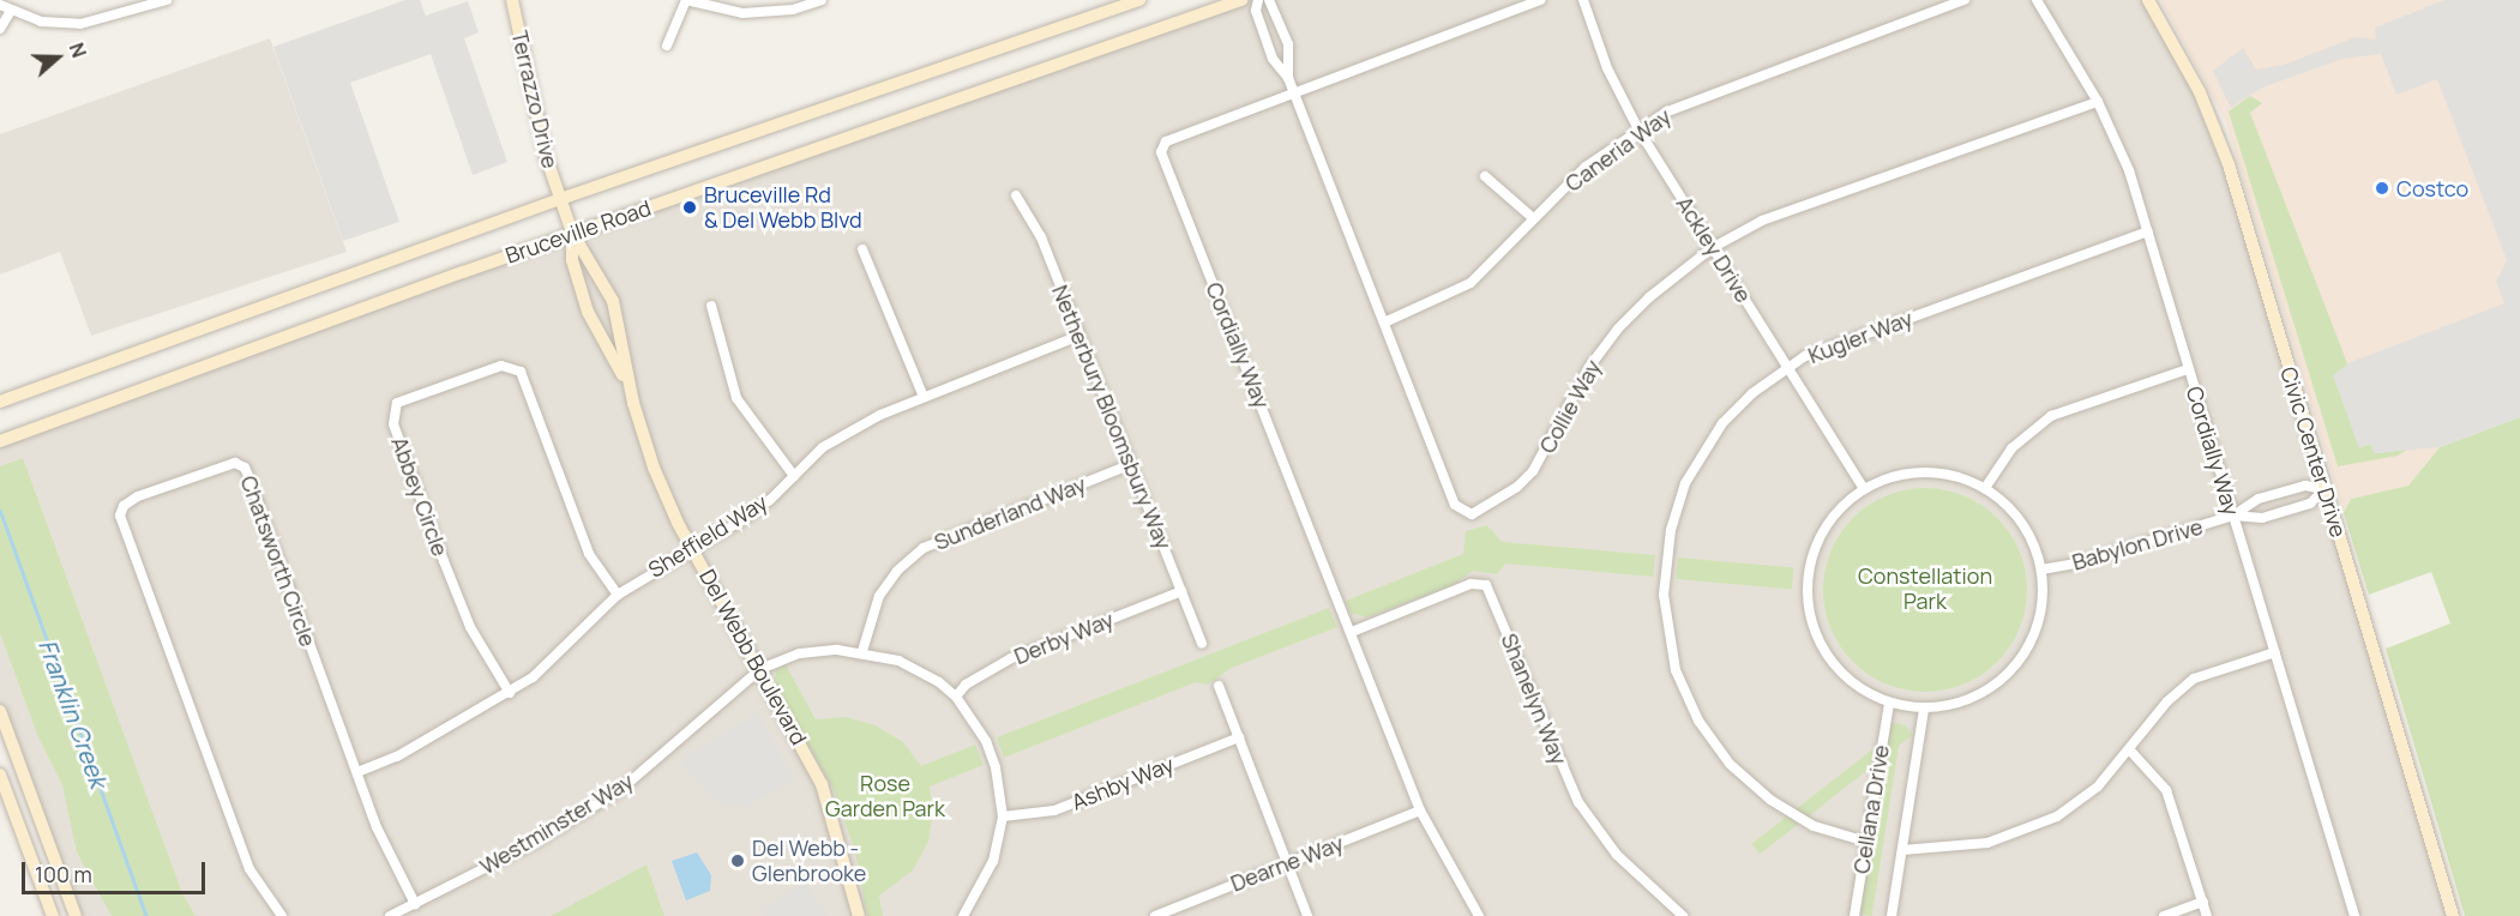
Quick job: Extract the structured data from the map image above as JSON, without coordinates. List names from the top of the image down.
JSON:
{
  "streets": {
    "main road": [
      "Terrazzo Drive",
      "Bruceville Road",
      "Civic Center Drive",
      "Del Webb Boulevard"
    ],
    "street": [
      "Caneria Way",
      "Ackley Drive",
      "Kugler Way",
      "Cordially Way",
      "Collie Way",
      "Netherbury Bloomsbury Way",
      "Abbey Circle",
      "Sunderland Way",
      "Sheffield Way",
      "Babylon Drive",
      "Chatsworth Circle",
      "Derby Way",
      "Shanelyn Way",
      "Ashby Way",
      "Cellana Drive",
      "Westminster Way",
      "Dearne Way"
    ]
  },
  "crossings": [
    ["Terrazzo Drive", "Bruceville Road"],
    ["Terrazzo Drive", "Del Webb Boulevard"],
    ["Caneria Way", "Ackley Drive"],
    ["Caneria Way", "Collie Way"],
    ["Bruceville Road", "Del Webb Boulevard"],
    ["Ackley Drive", "Kugler Way"],
    ["Ackley Drive", "Collie Way"],
    ["Ackley Drive", "Babylon Drive"],
    ["Ackley Drive", "Cellana Drive"],
    ["Kugler Way", "Cordially Way"],
    ["Kugler Way", "Cellana Drive"],
    ["Cordially Way", "Collie Way"],
    ["Cordially Way", "Babylon Drive"],
    ["Cordially Way", "Shanelyn Way"],
    ["Cordially Way", "Dearne Way"],
    ["Netherbury Bloomsbury Way", "Sunderland Way"],
    ["Netherbury Bloomsbury Way", "Sheffield Way"],
    ["Netherbury Bloomsbury Way", "Derby Way"],
    ["Civic Center Drive", "Babylon Drive"],
    ["Abbey Circle", "Sheffield Way"],
    ["Sunderland Way", "Westminster Way"],
    ["Sheffield Way", "Chatsworth Circle"],
    ["Sheffield Way", "Del Webb Boulevard"],
    ["Babylon Drive", "Cellana Drive"],
    ["Chatsworth Circle", "Westminster Way"],
    ["Derby Way", "Westminster Way"],
    ["Del Webb Boulevard", "Westminster Way"],
    ["Ashby Way", "Westminster Way"]
  ],
  "water": ["Franklin Creek"],
  "parks": ["Constellation Park", "Rose Garden Park"],
  "places": ["Costco", "Bruceville Rd & Del Webb Blvd", "Del Webb - Glenbrooke"],
  "scale_bar": "100 m",
  "north": "right"
}
